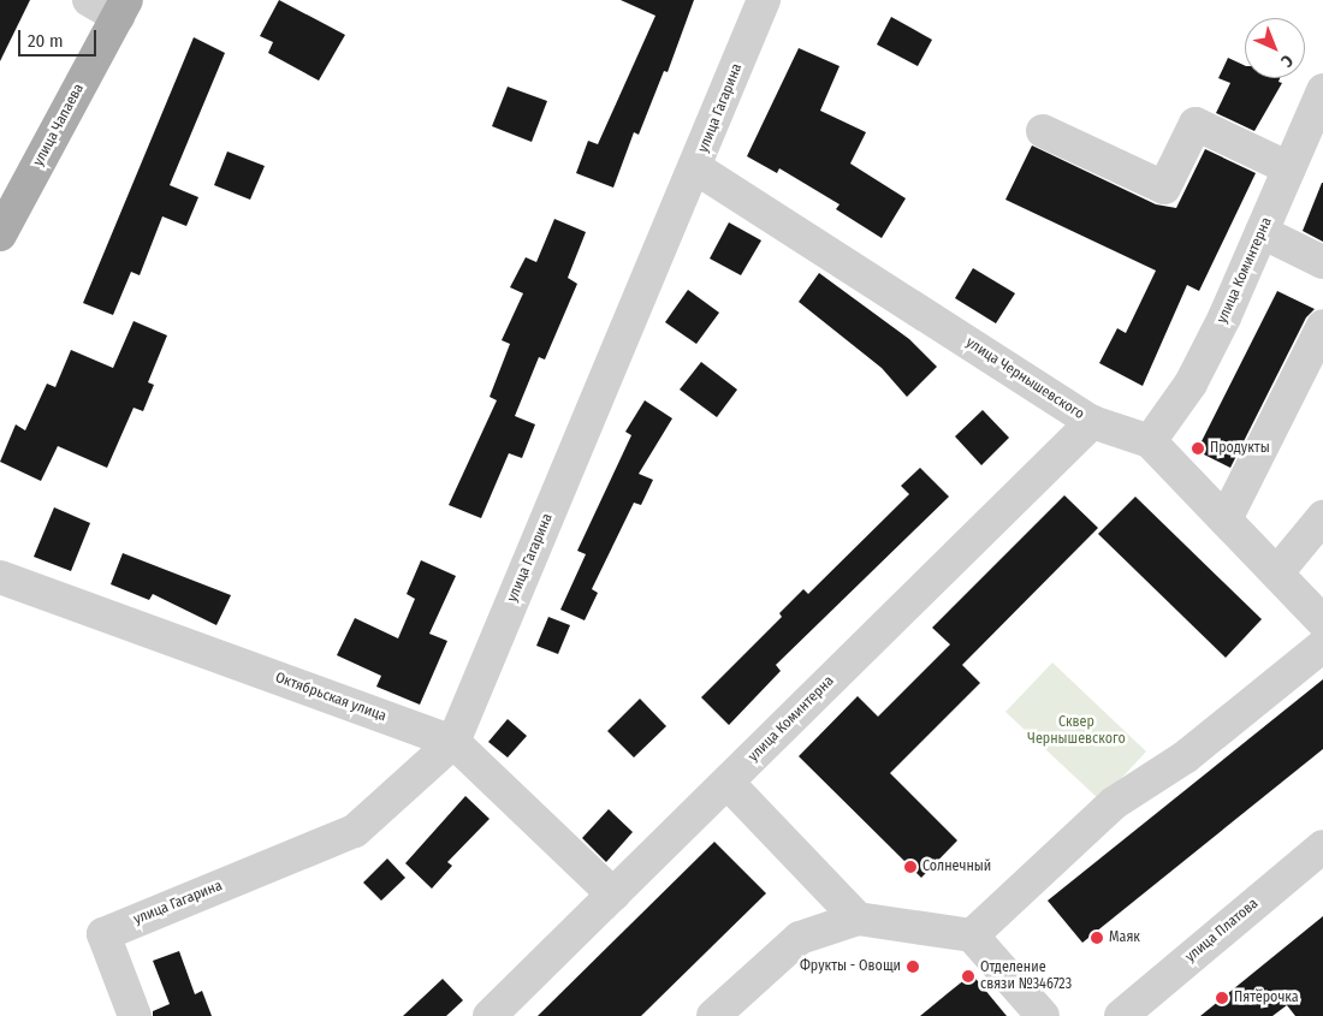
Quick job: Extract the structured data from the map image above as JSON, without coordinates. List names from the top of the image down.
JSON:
{
  "streets": {
    "main road": ["улица Чапаева"],
    "street": [
      "улица Гагарина",
      "улица Коминтерна",
      "улица Чернышевского",
      "Октябрьская улица",
      "улица Платова"
    ]
  },
  "crossings": [
    ["улица Гагарина", "улица Чернышевского"],
    ["улица Гагарина", "Октябрьская улица"],
    ["улица Коминтерна", "улица Чернышевского"],
    ["улица Коминтерна", "Октябрьская улица"]
  ],
  "parks": ["Сквер Чернышевского"],
  "places": [
    "Продукты",
    "Солнечный",
    "Маяк",
    "Фрукты - Овощи",
    "Отделение связи №346723",
    "Пятёрочка"
  ],
  "scale_bar": "20 m",
  "north": "bottom right"
}
